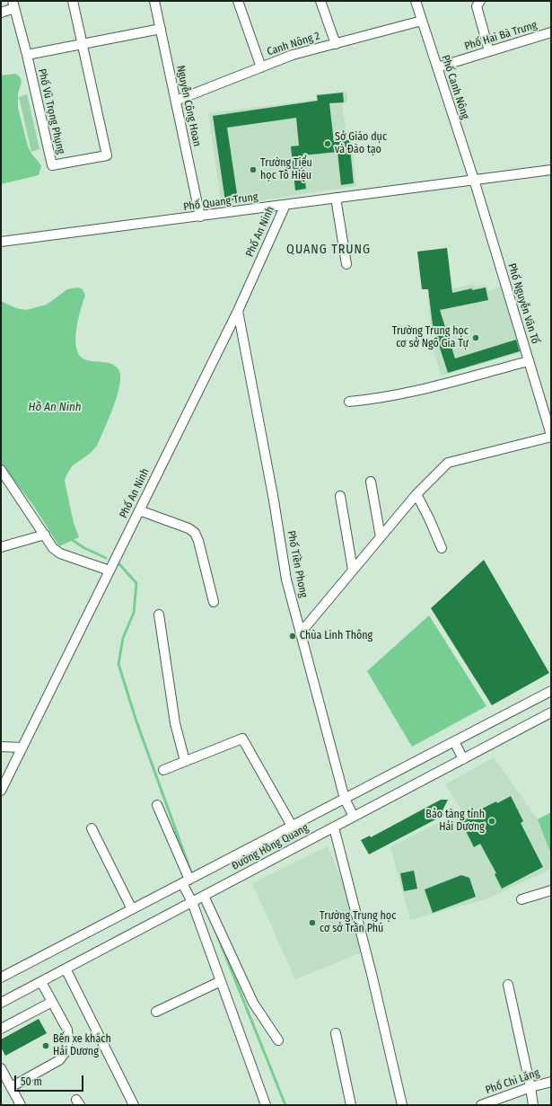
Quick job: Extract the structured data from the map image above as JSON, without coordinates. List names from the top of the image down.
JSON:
{
  "streets": {
    "street": [
      "Phố Hai Bà Trưng",
      "Canh Nông 2",
      "Phố Canh Nông",
      "Nguyễn Công Hoan",
      "Phố Vũ Trọng Phụng",
      "Phố Quang Trung",
      "Phố An Ninh",
      "Phố Nguyễn Văn Tố",
      "Phố Tiền Phong",
      "Đường Hồng Quang",
      "Phố Chi Lăng"
    ]
  },
  "crossings": [
    ["Phố Hai Bà Trưng", "Phố Canh Nông"],
    ["Canh Nông 2", "Phố Canh Nông"],
    ["Canh Nông 2", "Nguyễn Công Hoan"],
    ["Phố Canh Nông", "Phố Quang Trung"],
    ["Phố Canh Nông", "Phố Nguyễn Văn Tố"],
    ["Nguyễn Công Hoan", "Phố Quang Trung"],
    ["Phố Quang Trung", "Phố An Ninh"],
    ["Phố Quang Trung", "Phố Nguyễn Văn Tố"],
    ["Phố An Ninh", "Phố Tiền Phong"],
    ["Phố Tiền Phong", "Đường Hồng Quang"]
  ],
  "districts": ["QUANG TRUNG"],
  "water": ["Hồ An Ninh"],
  "places": [
    "Sở Giáo dục và Đào tạo",
    "Trường Tiểu học Tô Hiệu",
    "Trường Trung học cơ sở Ngô Gia Tự",
    "Chùa Linh Thông",
    "Bảo tàng tỉnh Hải Dương",
    "Trường Trung học cơ sở Trần Phú",
    "Bến xe khách Hải Dương"
  ],
  "scale_bar": "50 m"
}
